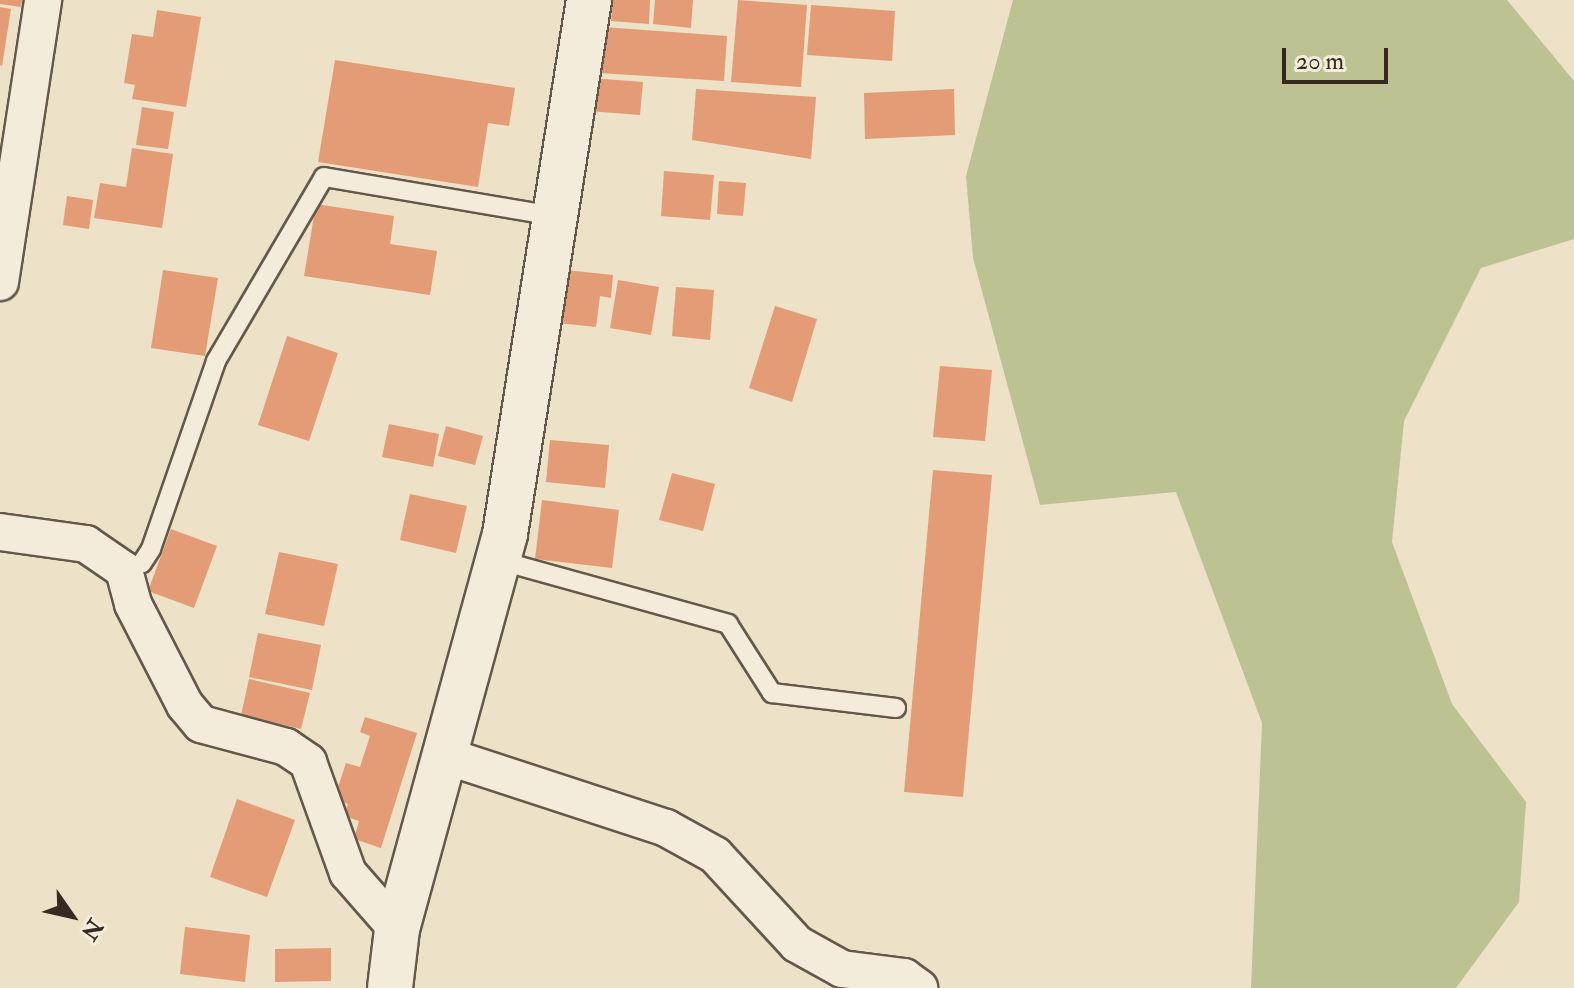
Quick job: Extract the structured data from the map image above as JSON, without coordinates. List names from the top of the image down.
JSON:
{
  "scale_bar": "20 m",
  "north": "bottom right"
}
